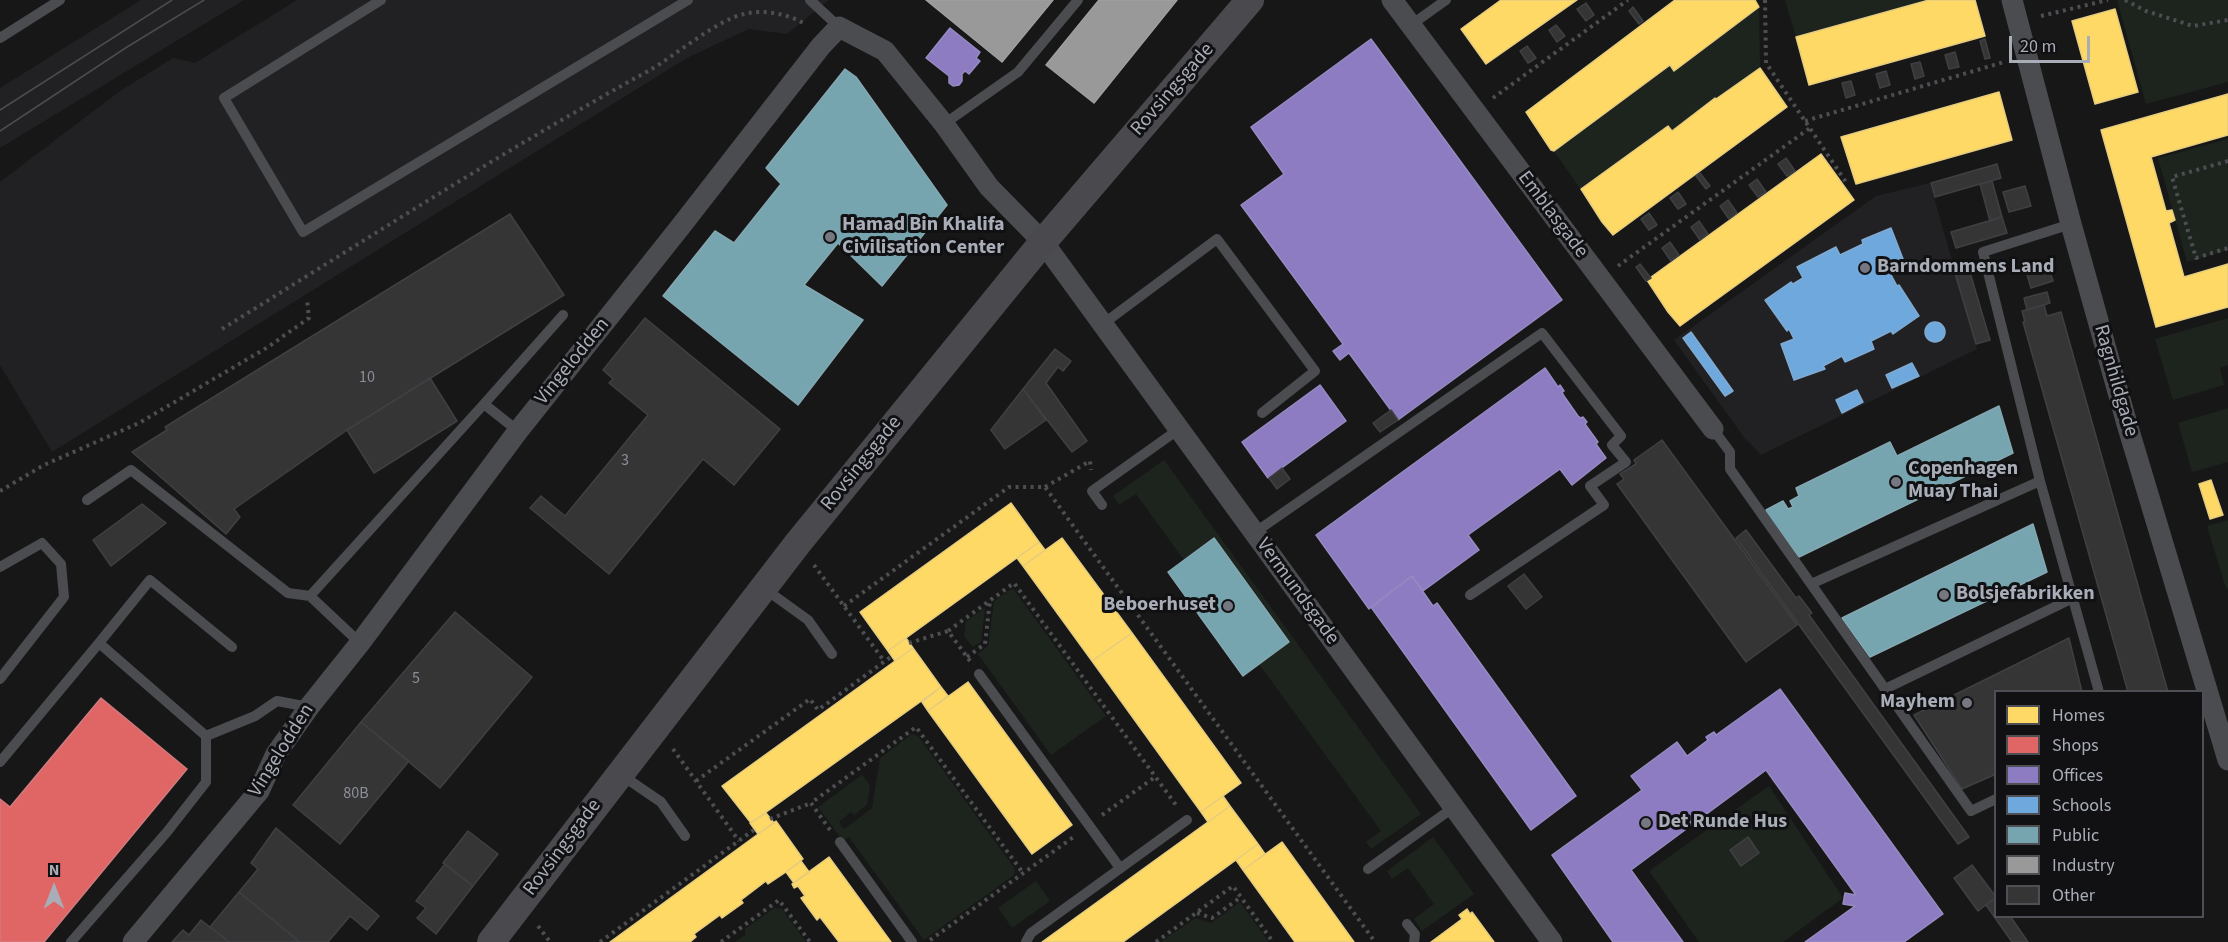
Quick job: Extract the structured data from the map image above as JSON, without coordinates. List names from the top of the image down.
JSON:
{
  "streets": {
    "street": [
      "Rovsingsgade",
      "Emblasgade",
      "Vingelodden",
      "Ragnhildgade",
      "Vermundsgade"
    ]
  },
  "crossings": [
    ["Rovsingsgade", "Vermundsgade"]
  ],
  "places": [
    "Hamad Bin Khalifa Civilisation Center",
    "Barndommens Land",
    "Copenhagen Muay Thai",
    "Bolsjefabrikken",
    "Beboerhuset",
    "Mayhem",
    "Det Runde Hus"
  ],
  "house_numbers": [
    "10",
    "3",
    "5",
    "80B"
  ],
  "legend": [
    "Homes",
    "Shops",
    "Offices",
    "Schools",
    "Public",
    "Industry",
    "Other"
  ],
  "scale_bar": "20 m",
  "north": "top"
}
